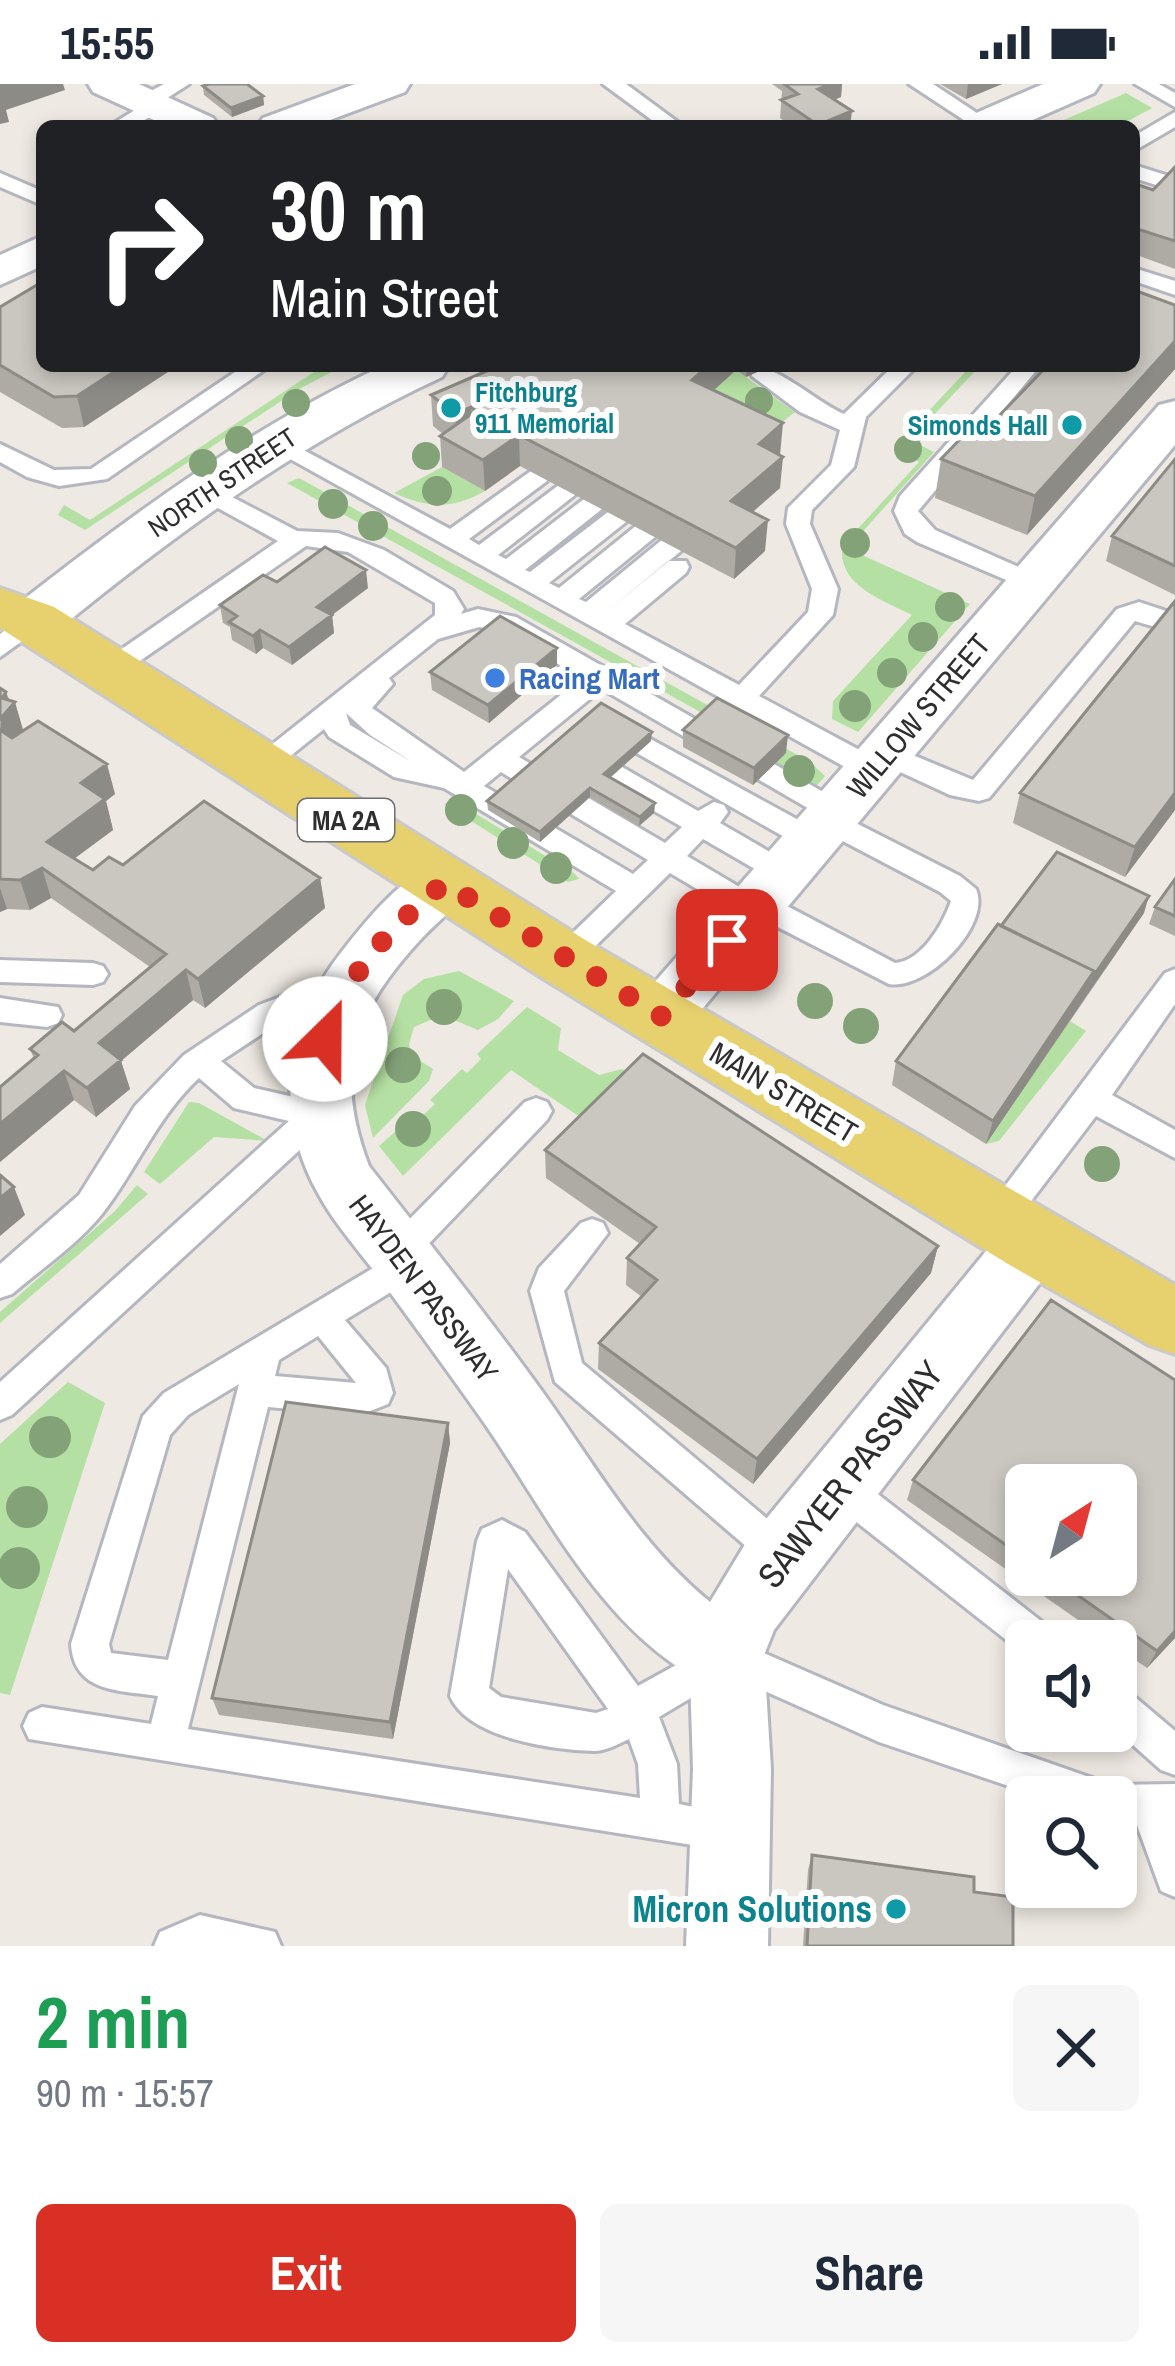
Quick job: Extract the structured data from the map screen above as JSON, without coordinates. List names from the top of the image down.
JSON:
{
  "streets": {
    "main road": ["MA 2A", "MAIN STREET"],
    "street": [
      "NORTH STREET",
      "WILLOW STREET",
      "HAYDEN PASSWAY",
      "SAWYER PASSWAY"
    ]
  },
  "crossings": [
    ["NORTH STREET", "MAIN STREET"],
    ["WILLOW STREET", "MAIN STREET"],
    ["MAIN STREET", "HAYDEN PASSWAY"],
    ["MAIN STREET", "SAWYER PASSWAY"],
    ["HAYDEN PASSWAY", "SAWYER PASSWAY"]
  ],
  "places": [
    "Fitchburg 911 Memorial",
    "Simonds Hall",
    "Racing Mart",
    "Micron Solutions"
  ],
  "north": "top right",
  "page": {
    "status": "15:55",
    "turn": ["30 m", "Main Street"],
    "heading": ["2 min", "90 m · 15:57"],
    "buttons": ["Exit", "Share"]
  }
}
